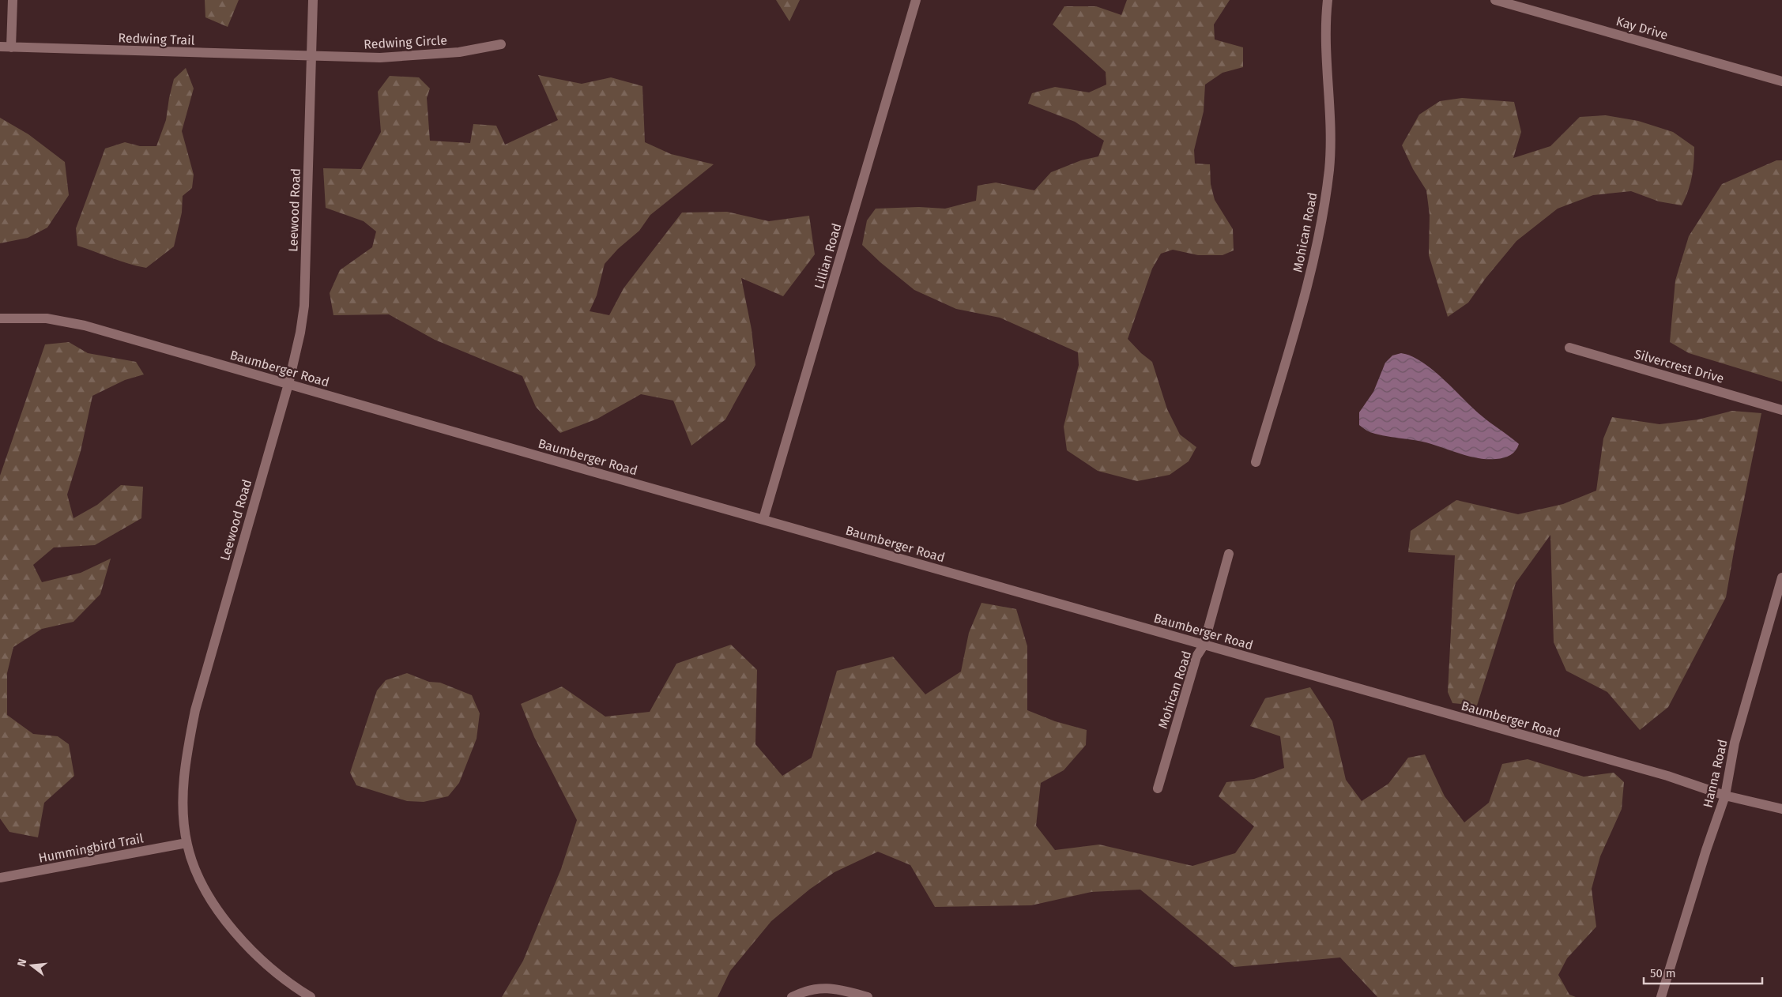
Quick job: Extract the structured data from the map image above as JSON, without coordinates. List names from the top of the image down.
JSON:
{
  "streets": {
    "street": [
      "Kay Drive",
      "Redwing Trail",
      "Redwing Circle",
      "Leewood Road",
      "Mohican Road",
      "Lillian Road",
      "Silvercrest Drive",
      "Baumberger Road",
      "Hanna Road",
      "Hummingbird Trail"
    ]
  },
  "crossings": [
    ["Redwing Trail", "Redwing Circle"],
    ["Redwing Trail", "Leewood Road"],
    ["Redwing Circle", "Leewood Road"],
    ["Leewood Road", "Baumberger Road"],
    ["Leewood Road", "Hummingbird Trail"],
    ["Mohican Road", "Baumberger Road"],
    ["Lillian Road", "Baumberger Road"],
    ["Baumberger Road", "Hanna Road"]
  ],
  "scale_bar": "50 m",
  "north": "left"
}
